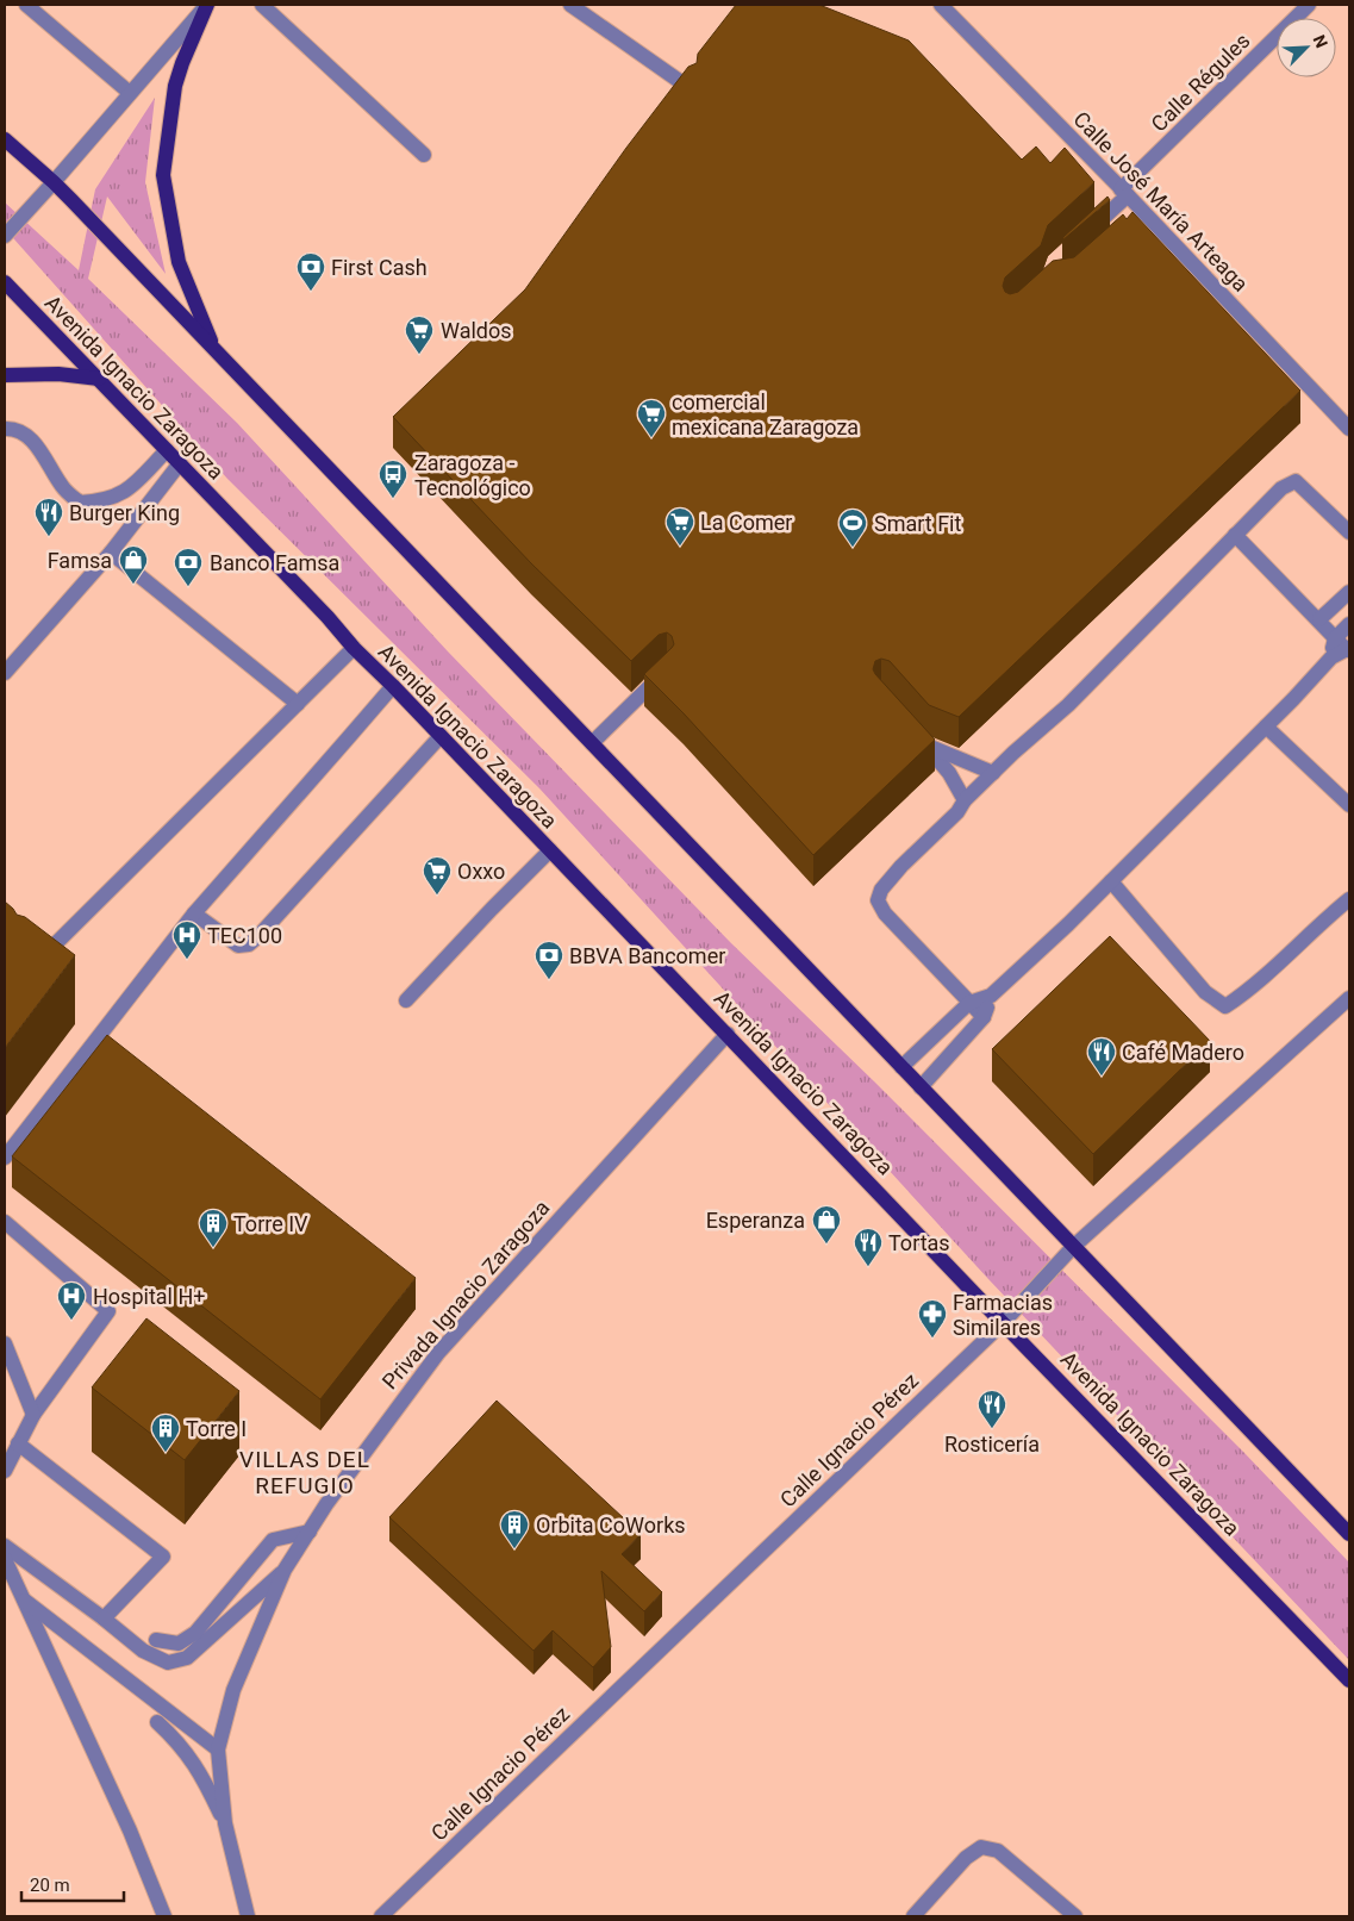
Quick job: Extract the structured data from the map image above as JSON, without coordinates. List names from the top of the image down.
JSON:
{
  "streets": {
    "main road": ["Avenida Ignacio Zaragoza"],
    "street": [
      "Calle Régules",
      "Calle José María Arteaga",
      "Privada Ignacio Zaragoza",
      "Calle Ignacio Pérez"
    ]
  },
  "crossings": [
    ["Calle Régules", "Calle José María Arteaga"],
    ["Avenida Ignacio Zaragoza", "Privada Ignacio Zaragoza"],
    ["Avenida Ignacio Zaragoza", "Calle Ignacio Pérez"]
  ],
  "districts": ["VILLAS DEL REFUGIO"],
  "places": {
    "bank": ["First Cash", "Banco Famsa", "BBVA Bancomer"],
    "supermarket": [
      "Waldos",
      "comercial mexicana Zaragoza",
      "La Comer",
      "Oxxo"
    ],
    "bus stop": ["Zaragoza - Tecnológico"],
    "restaurant": [
      "Burger King",
      "Café Madero",
      "Tortas",
      "Rosticería"
    ],
    "sports": ["Smart Fit"],
    "shop": ["Famsa", "Esperanza"],
    "hospital": ["TEC100", "Hospital H+"],
    "building": ["Torre IV", "Torre I", "Orbita CoWorks"],
    "pharmacy": ["Farmacias Similares"]
  },
  "scale_bar": "20 m",
  "north": "top right"
}
